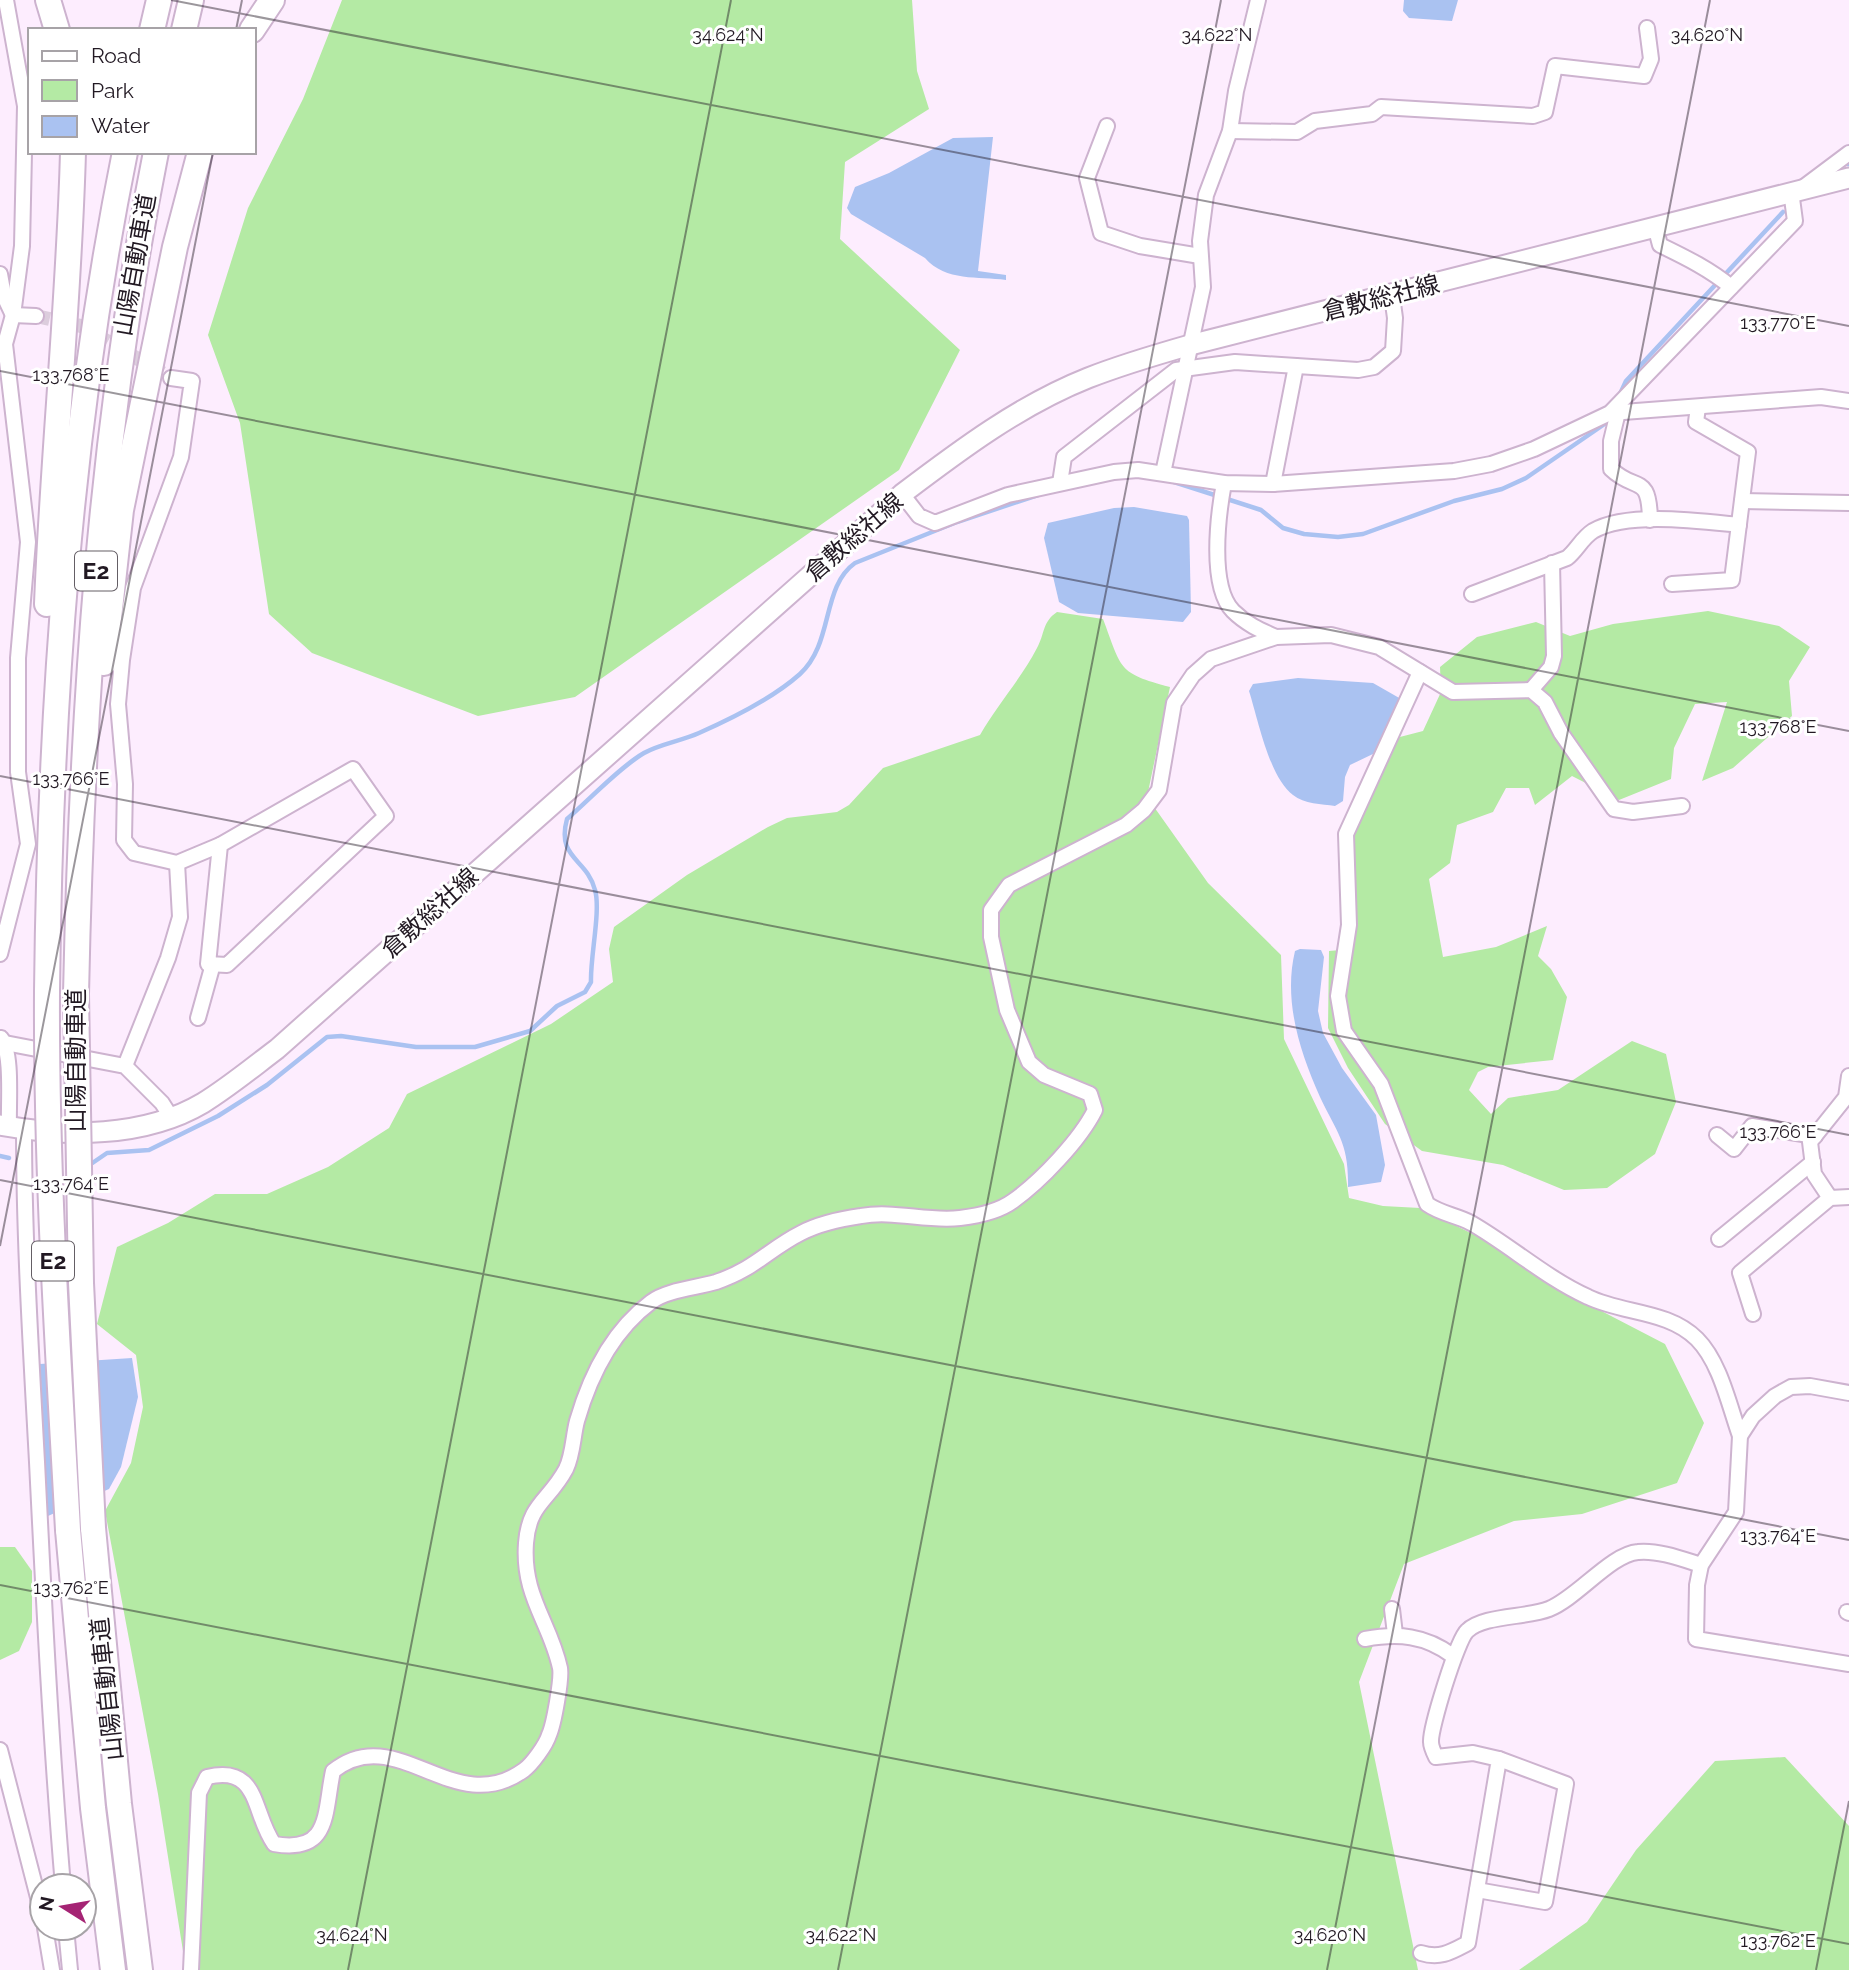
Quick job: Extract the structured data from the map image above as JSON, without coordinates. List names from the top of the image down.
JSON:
{
  "streets": {
    "highway": ["山陽自動車道", "E2"],
    "main road": ["倉敷総社線"]
  },
  "legend": ["Road", "Park", "Water"],
  "north": "left",
  "coordinates": [
    "34.624°N",
    "34.622°N",
    "34.620°N",
    "133.770°E",
    "133.768°E",
    "133.766°E",
    "133.764°E",
    "133.762°E"
  ]
}
